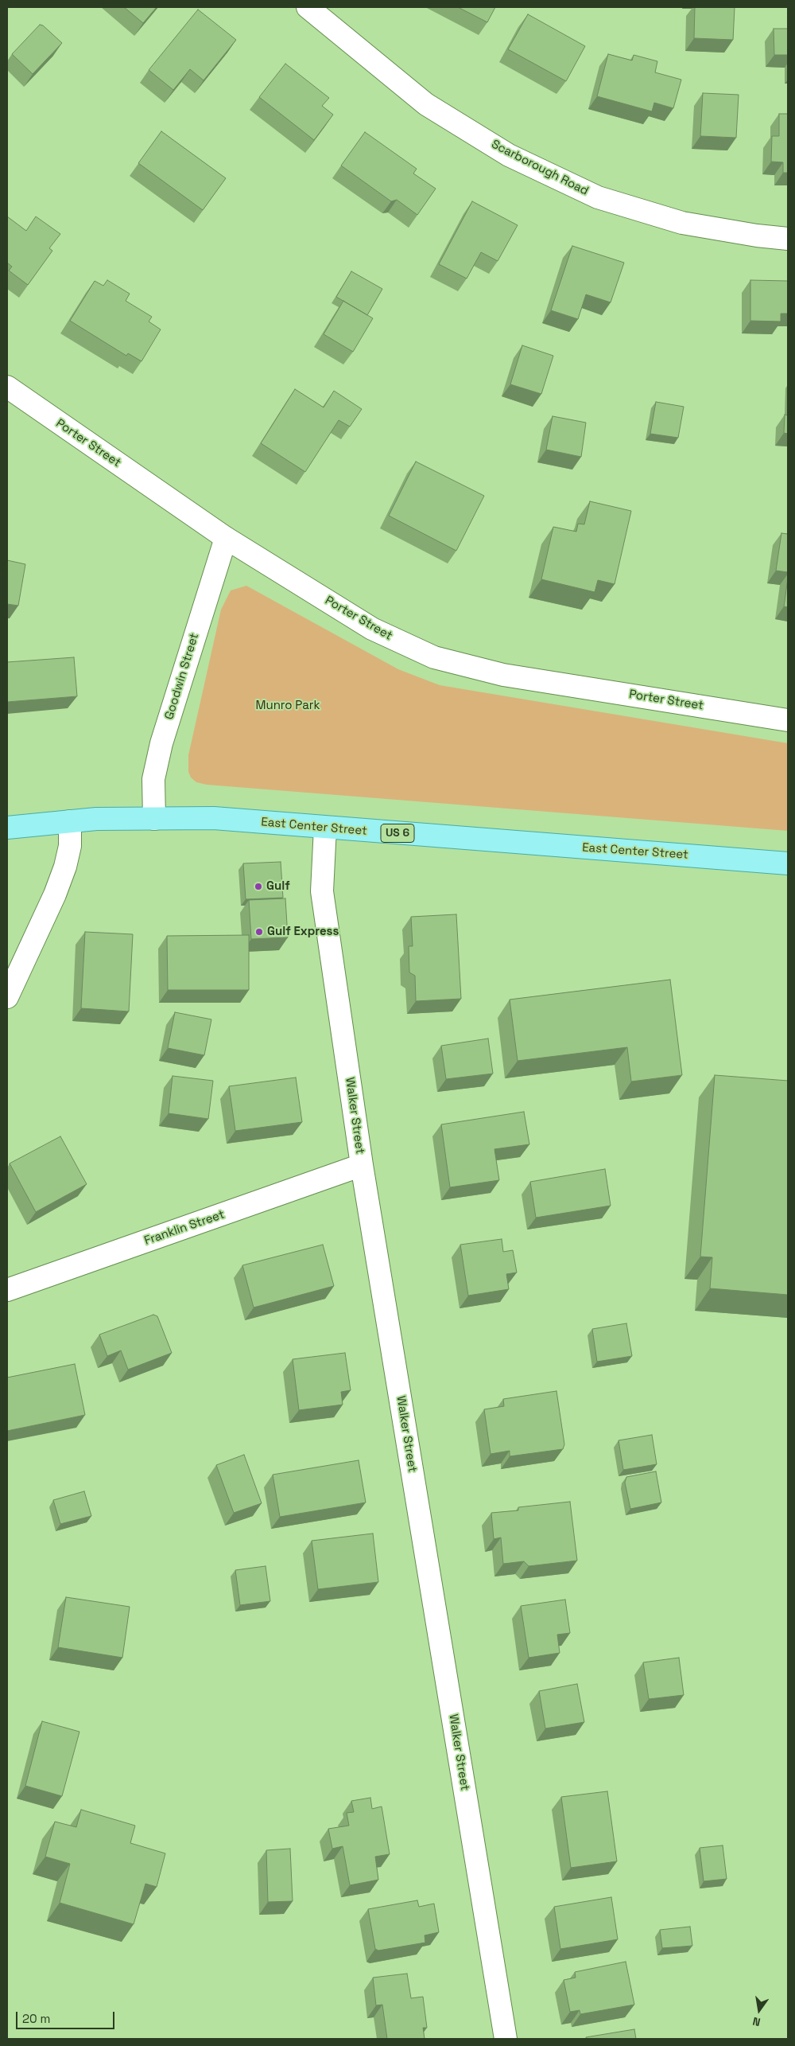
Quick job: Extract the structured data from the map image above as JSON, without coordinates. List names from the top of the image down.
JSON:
{
  "streets": {
    "main road": ["East Center Street", "US 6"],
    "street": [
      "Scarborough Road",
      "Porter Street",
      "Goodwin Street",
      "Walker Street",
      "Franklin Street"
    ]
  },
  "crossings": [
    ["Porter Street", "Goodwin Street"],
    ["Goodwin Street", "East Center Street"],
    ["East Center Street", "Walker Street"],
    ["Walker Street", "Franklin Street"]
  ],
  "parks": ["Munro Park"],
  "places": ["Gulf", "Gulf Express"],
  "scale_bar": "20 m",
  "north": "bottom"
}
